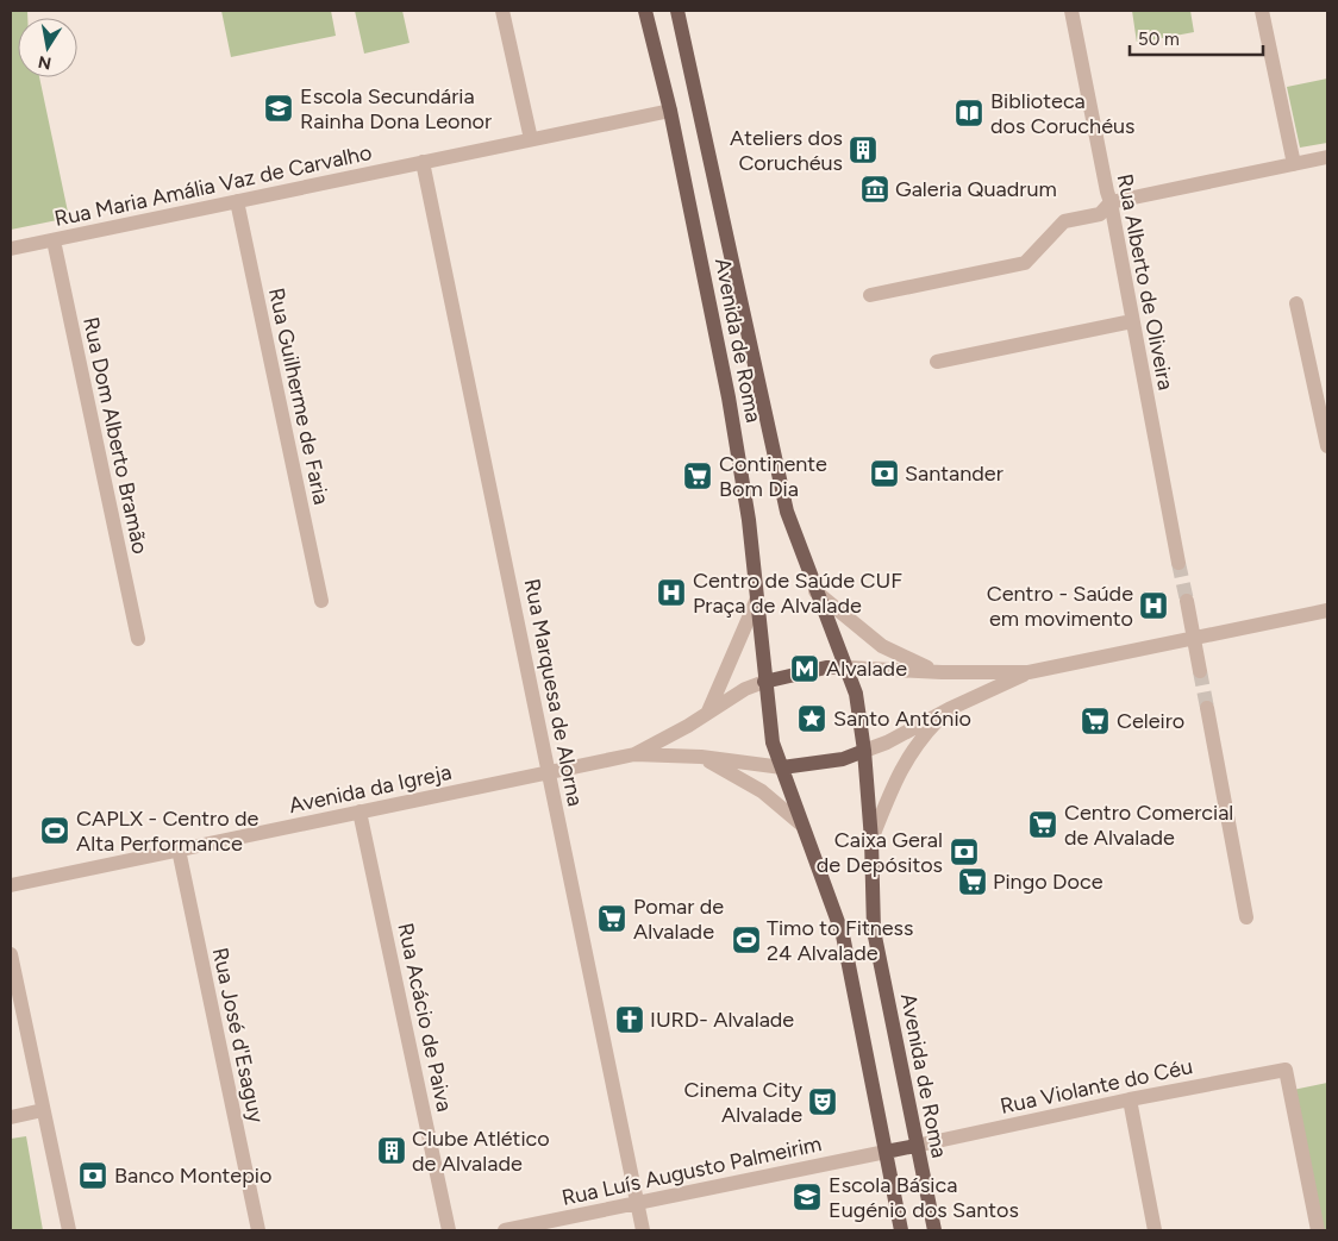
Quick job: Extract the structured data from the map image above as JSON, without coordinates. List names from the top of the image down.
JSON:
{
  "streets": {
    "main road": ["Avenida de Roma"],
    "street": [
      "Rua Maria Amália Vaz de Carvalho",
      "Rua Alberto de Oliveira",
      "Rua Guilherme de Faria",
      "Rua Dom Alberto Bramão",
      "Rua Marquesa de Alorna",
      "Avenida da Igreja",
      "Rua Acácio de Paiva",
      "Rua José d'Esaguy",
      "Rua Violante do Céu",
      "Rua Luís Augusto Palmeirim"
    ]
  },
  "crossings": [
    ["Rua Maria Amália Vaz de Carvalho", "Avenida de Roma"],
    ["Rua Maria Amália Vaz de Carvalho", "Rua Guilherme de Faria"],
    ["Rua Maria Amália Vaz de Carvalho", "Rua Dom Alberto Bramão"],
    ["Rua Maria Amália Vaz de Carvalho", "Rua Marquesa de Alorna"],
    ["Avenida de Roma", "Avenida da Igreja"],
    ["Avenida de Roma", "Rua Violante do Céu"],
    ["Rua Marquesa de Alorna", "Avenida da Igreja"],
    ["Rua Marquesa de Alorna", "Rua Luís Augusto Palmeirim"],
    ["Avenida da Igreja", "Rua Acácio de Paiva"],
    ["Avenida da Igreja", "Rua José d'Esaguy"]
  ],
  "places": {
    "school or university": ["Escola Secundária Rainha Dona Leonor", "Escola Básica Eugénio dos Santos"],
    "library": ["Biblioteca dos Coruchéus"],
    "building": ["Ateliers dos Coruchéus", "Clube Atlético de Alvalade"],
    "museum": ["Galeria Quadrum"],
    "bank": ["Santander", "Caixa Geral de Depósitos", "Banco Montepio"],
    "supermarket": [
      "Continente Bom Dia",
      "Celeiro",
      "Centro Comercial de Alvalade",
      "Pingo Doce",
      "Pomar de Alvalade"
    ],
    "hospital": ["Centro de Saúde CUF Praça de Alvalade", "Centro - Saúde em movimento"],
    "metro station": ["Alvalade"],
    "place": ["Santo António"],
    "sports": ["CAPLX - Centro de Alta Performance", "Timo to Fitness 24 Alvalade"],
    "church": ["IURD- Alvalade"],
    "theatre": ["Cinema City Alvalade"]
  },
  "scale_bar": "50 m",
  "north": "bottom"
}
